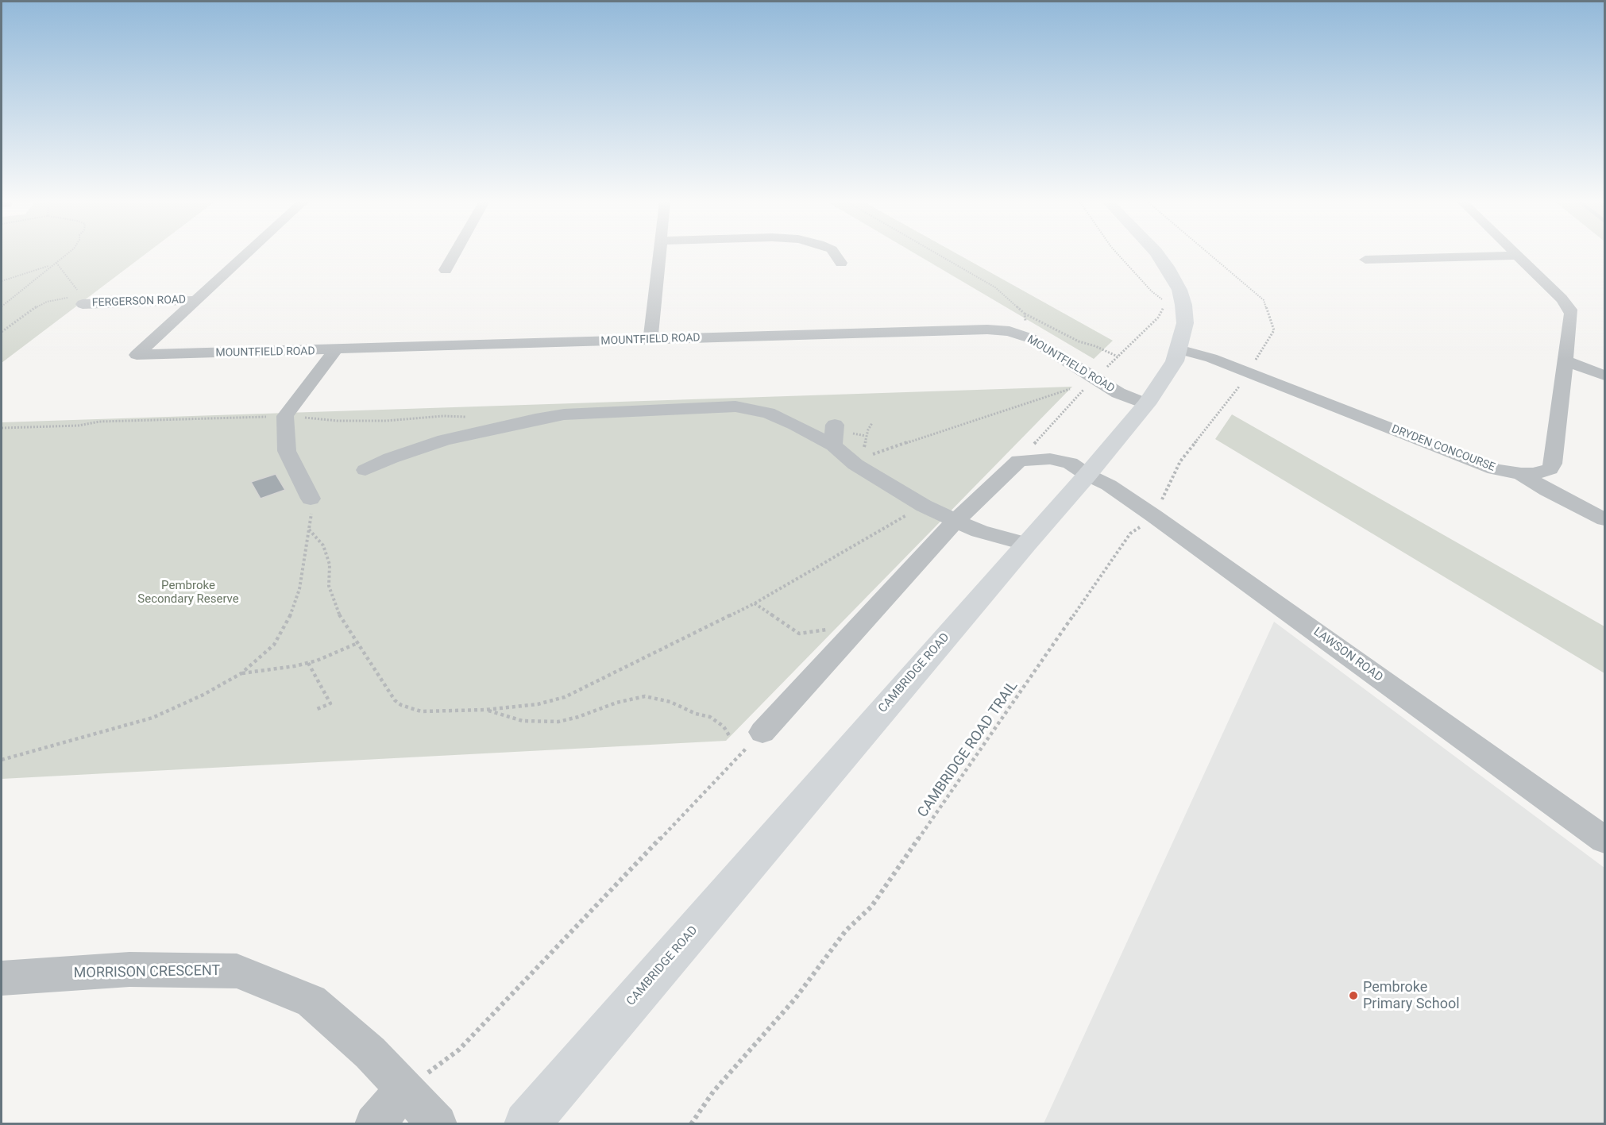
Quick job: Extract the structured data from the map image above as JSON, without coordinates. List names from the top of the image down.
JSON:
{
  "streets": {
    "main road": ["CAMBRIDGE ROAD"],
    "street": [
      "FERGERSON ROAD",
      "MOUNTFIELD ROAD",
      "DRYDEN CONCOURSE",
      "LAWSON ROAD",
      "MORRISON CRESCENT"
    ],
    "path": ["CAMBRIDGE ROAD TRAIL"]
  },
  "crossings": [
    ["FERGERSON ROAD", "MOUNTFIELD ROAD"],
    ["MOUNTFIELD ROAD", "CAMBRIDGE ROAD"],
    ["DRYDEN CONCOURSE", "CAMBRIDGE ROAD"],
    ["LAWSON ROAD", "CAMBRIDGE ROAD"],
    ["LAWSON ROAD", "CAMBRIDGE ROAD TRAIL"]
  ],
  "parks": ["Pembroke Secondary Reserve"],
  "places": ["Pembroke Primary School"]
}
